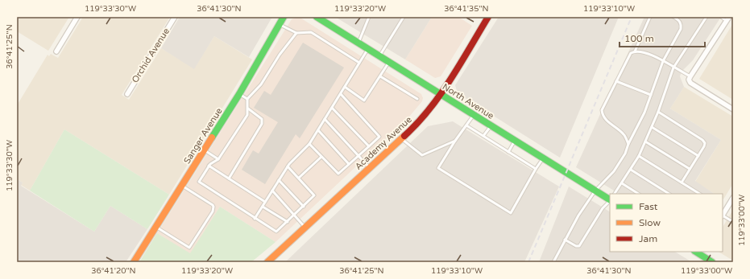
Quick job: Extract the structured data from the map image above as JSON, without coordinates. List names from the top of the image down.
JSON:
{
  "streets": {
    "street": [
      "Orchid Avenue",
      "North Avenue",
      "Sanger Avenue",
      "Academy Avenue"
    ]
  },
  "crossings": [
    ["North Avenue", "Academy Avenue"]
  ],
  "legend": ["Fast", "Slow", "Jam"],
  "scale_bar": "100 m",
  "coordinates": [
    "119°33'30\"W",
    "36°41'30\"N",
    "119°33'20\"W",
    "36°41'35\"N",
    "119°33'10\"W",
    "36°41'25\"N",
    "119°33'00\"W",
    "36°41'20\"N"
  ]
}
